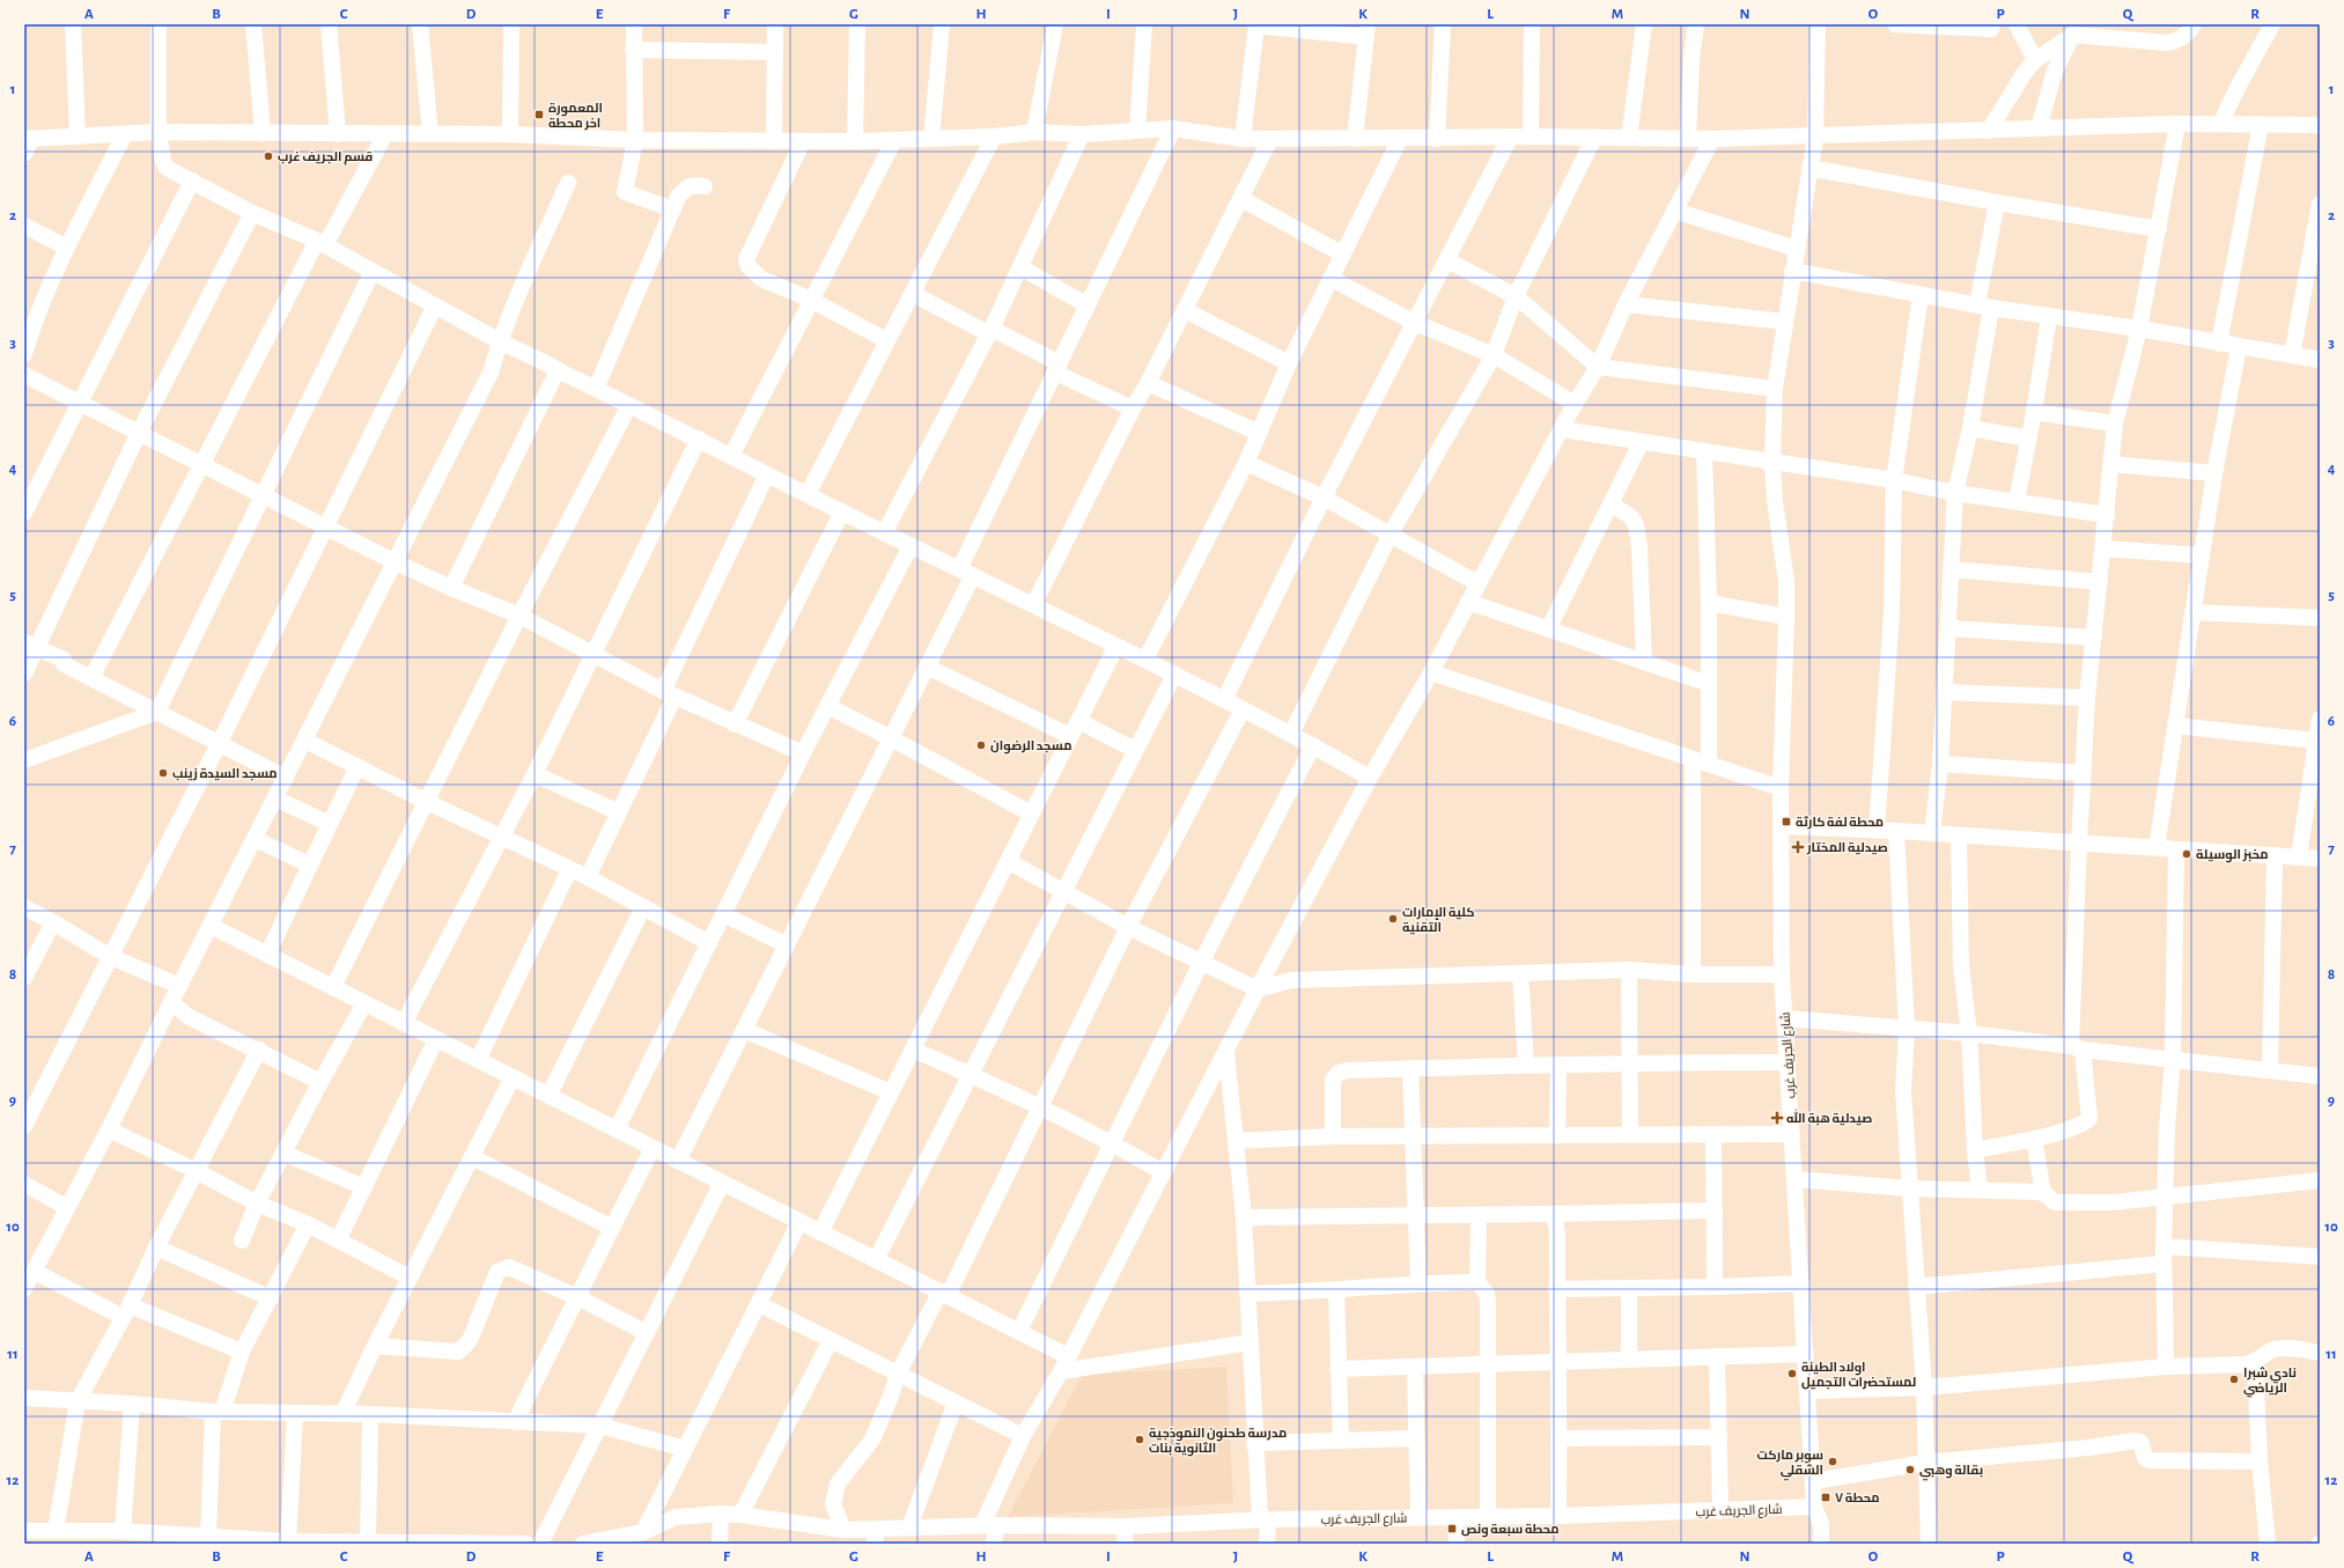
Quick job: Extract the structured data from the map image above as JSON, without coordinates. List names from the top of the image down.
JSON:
{
  "streets": {
    "street": ["شارع الجريف غرب"]
  },
  "places": {
    "transit": [
      "المعمورة اخر محطة",
      "محطة لفة كارثة",
      "محطة ٧",
      "محطة سبعة ونص"
    ],
    "other": [
      "قسم الجريف غرب",
      "مسجد الرضوان",
      "مسجد السيدة زينب",
      "مخبز الوسيلة",
      "كلية الإمارات التقنية",
      "اولاد الطينة لمستحضرات التجميل",
      "نادي شبرا الرياضي",
      "مدرسة طحنون النموذجية الثانوية بنات",
      "سوبر ماركت الشقلي",
      "بقالة وهبي"
    ],
    "health": ["صيدلية المختار", "صيدلية هبة الله"]
  },
  "grid": {
    "columns": [
      "A",
      "B",
      "C",
      "D",
      "E",
      "F",
      "G",
      "H",
      "I",
      "J",
      "K",
      "L",
      "M",
      "N",
      "O",
      "P",
      "Q",
      "R"
    ],
    "rows": [
      "1",
      "2",
      "3",
      "4",
      "5",
      "6",
      "7",
      "8",
      "9",
      "10",
      "11",
      "12"
    ]
  }
}
